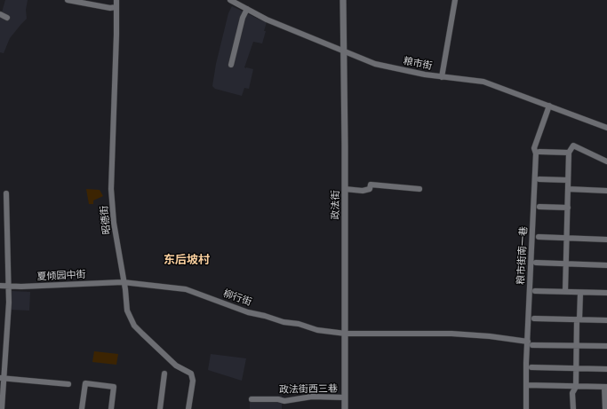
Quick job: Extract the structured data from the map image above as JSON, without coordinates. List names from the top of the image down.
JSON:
{
  "streets": {
    "street": [
      "粮市街",
      "政法街",
      "昭德街",
      "粮市街南一巷",
      "夏倾园中街",
      "柳行街",
      "政法街西三巷"
    ]
  },
  "crossings": [
    ["粮市街", "政法街"],
    ["粮市街", "粮市街南一巷"],
    ["政法街", "柳行街"],
    ["政法街", "政法街西三巷"],
    ["昭德街", "夏倾园中街"],
    ["昭德街", "柳行街"],
    ["粮市街南一巷", "柳行街"],
    ["夏倾园中街", "柳行街"]
  ],
  "districts": ["东后坡村"]
}
